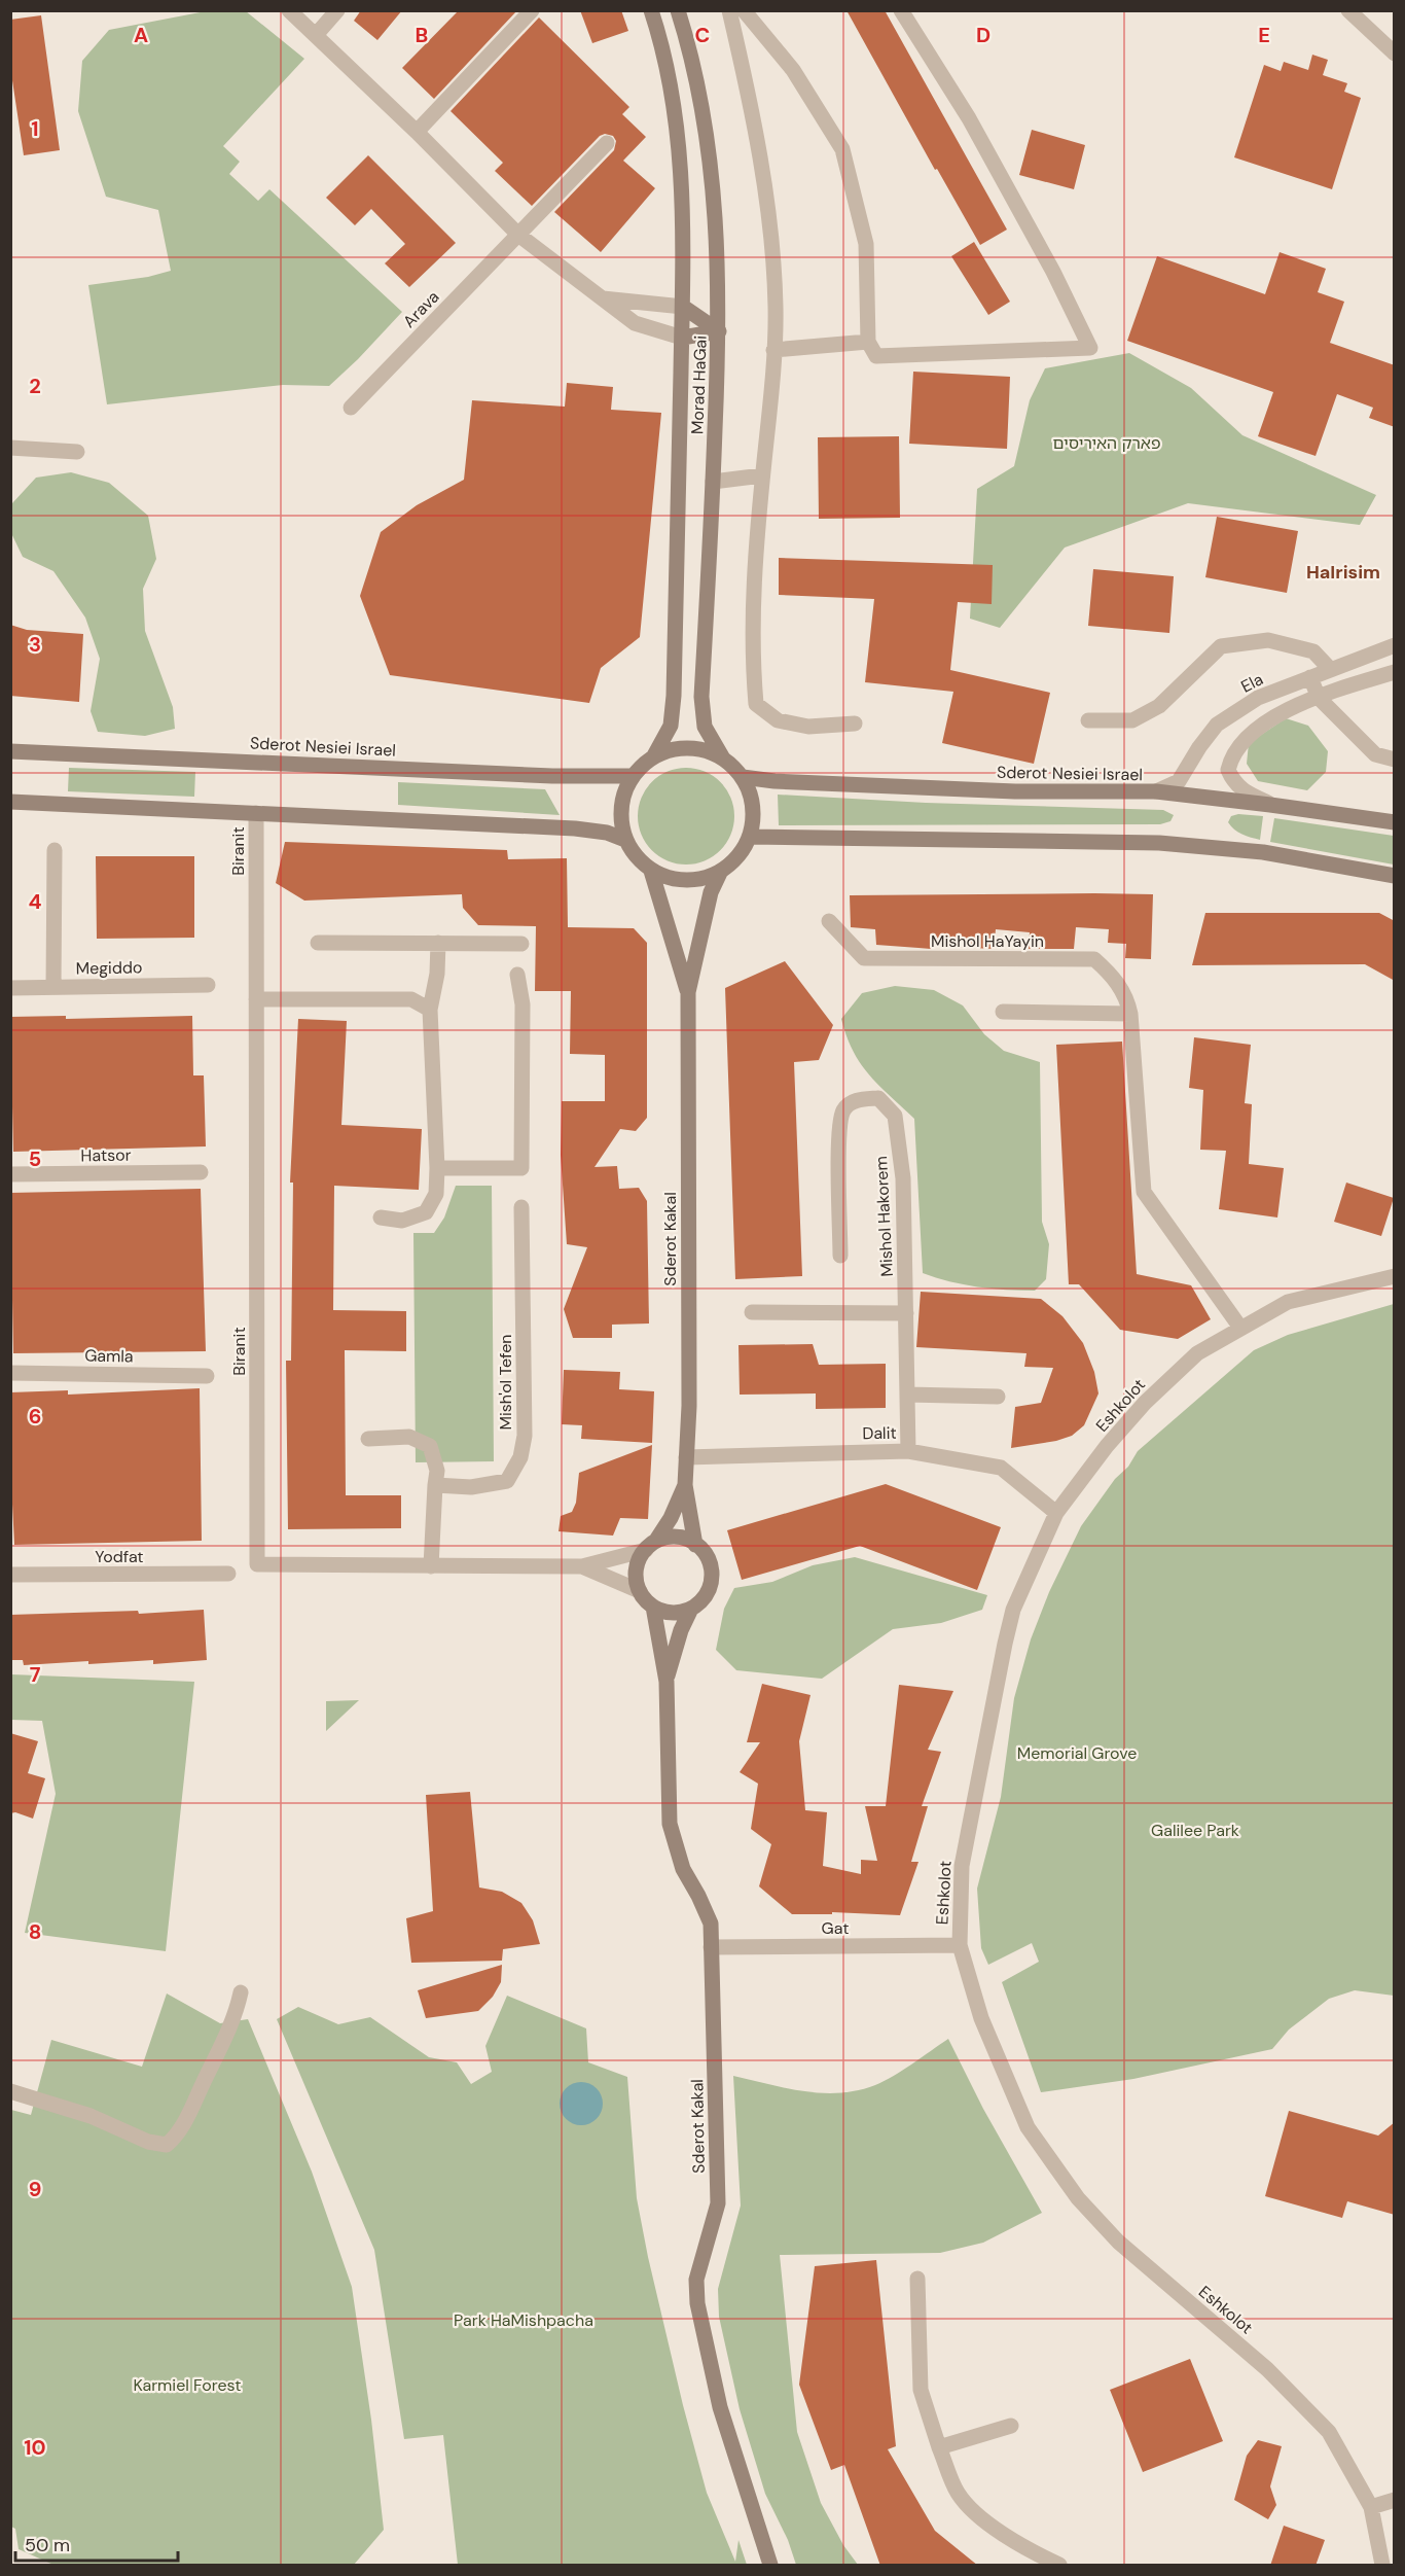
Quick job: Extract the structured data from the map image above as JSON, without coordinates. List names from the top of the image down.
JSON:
{
  "streets": {
    "street": [
      "Arava",
      "Morad HaGai",
      "Ela",
      "Sderot Nesiei Israel",
      "Biranit",
      "Mishol HaYayin",
      "Megiddo",
      "Hatsor",
      "Mishol Hakorem",
      "Sderot Kakal",
      "Gamla",
      "Mish'ol Tefen",
      "Eshkolot",
      "Dalit",
      "Yodfat",
      "Gat"
    ]
  },
  "crossings": [
    ["Morad HaGai", "Sderot Nesiei Israel"],
    ["Ela", "Sderot Nesiei Israel"],
    ["Mishol HaYayin", "Eshkolot"],
    ["Mishol Hakorem", "Dalit"],
    ["Sderot Kakal", "Dalit"],
    ["Sderot Kakal", "Gat"],
    ["Eshkolot", "Dalit"],
    ["Eshkolot", "Gat"]
  ],
  "districts": ["HaIrisim"],
  "parks": [
    "פארק האיריסים",
    "Memorial Grove",
    "Galilee Park",
    "Park HaMishpacha",
    "Karmiel Forest"
  ],
  "scale_bar": "50 m",
  "grid": {
    "columns": [
      "A",
      "B",
      "C",
      "D",
      "E"
    ],
    "rows": [
      "1",
      "2",
      "3",
      "4",
      "5",
      "6",
      "7",
      "8",
      "9",
      "10"
    ]
  }
}
